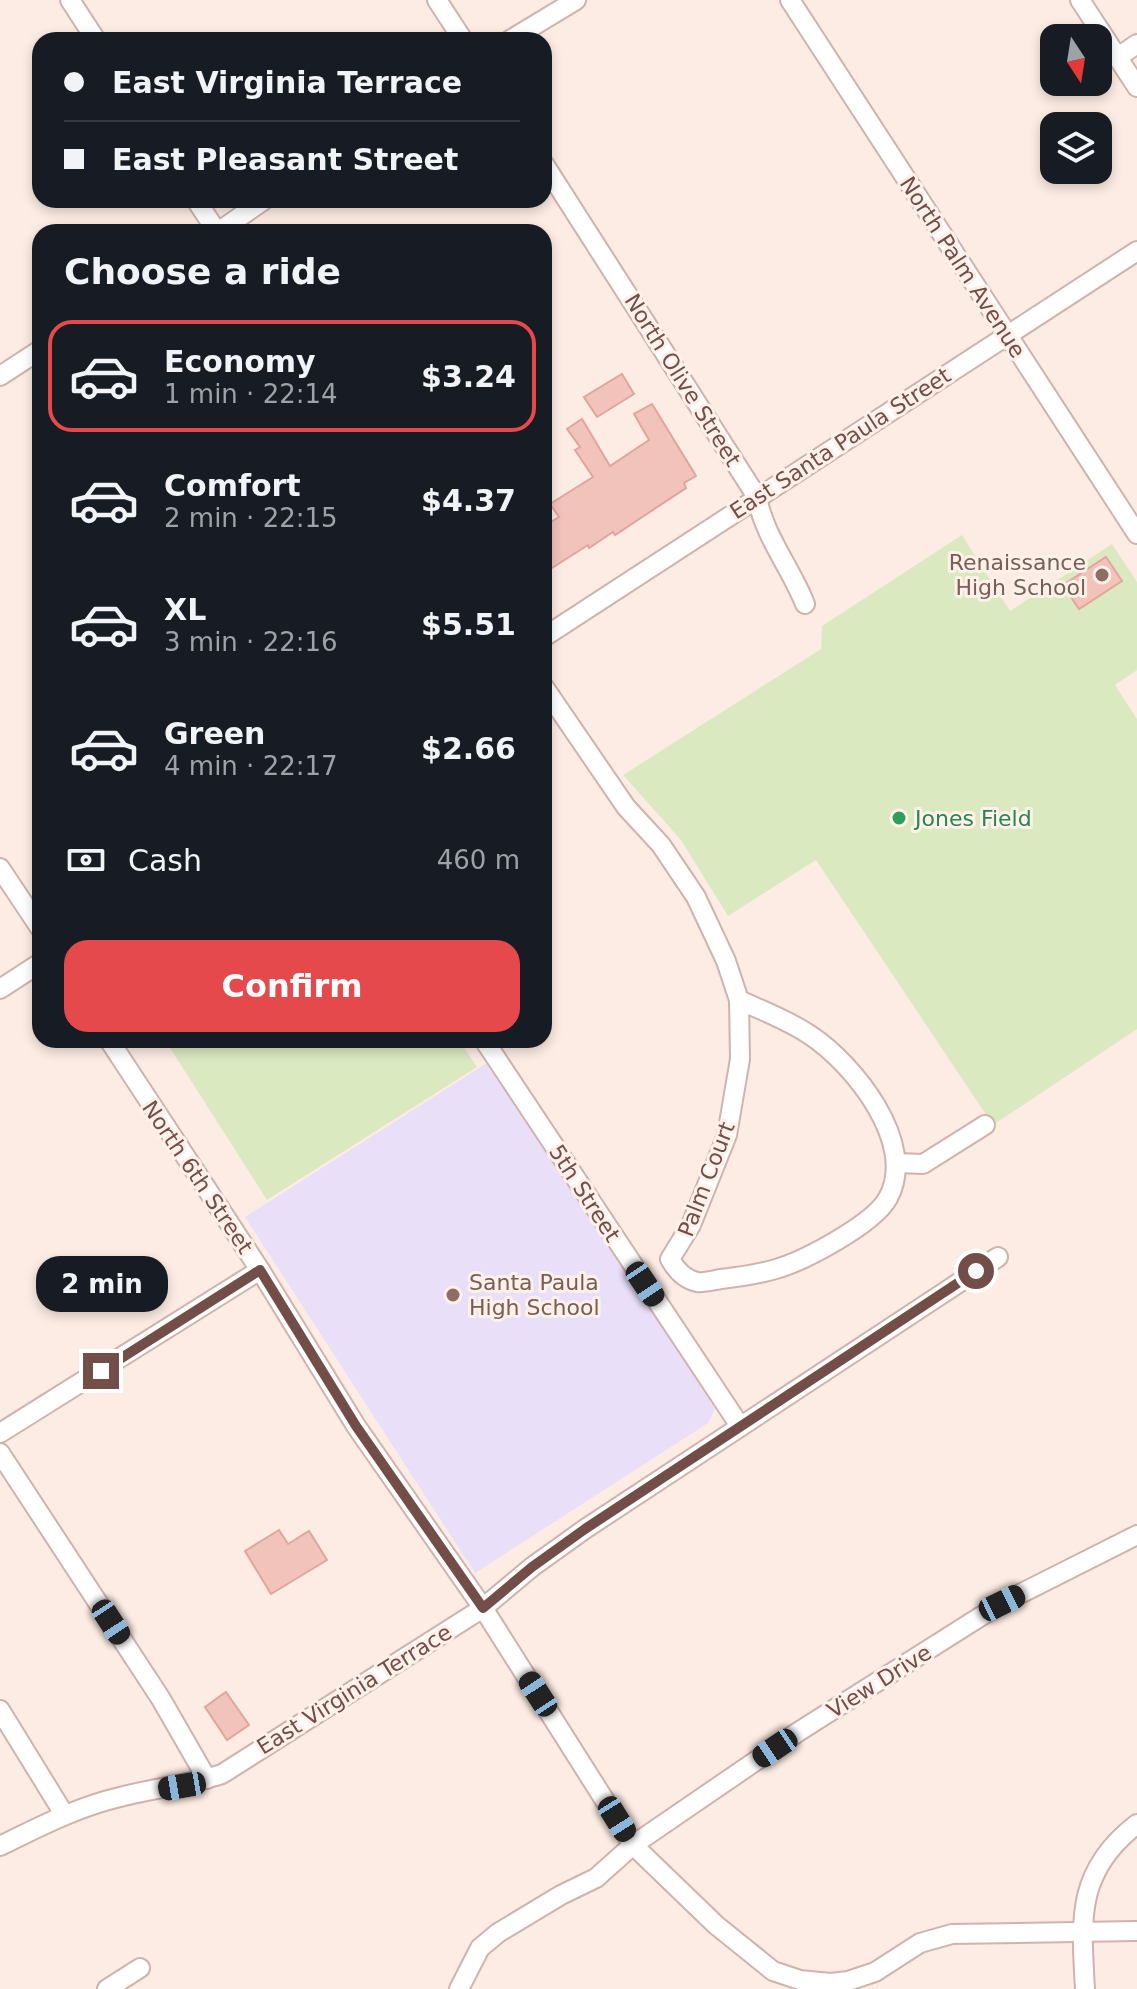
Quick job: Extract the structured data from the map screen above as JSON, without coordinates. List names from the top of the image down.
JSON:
{
  "streets": {
    "street": [
      "North Palm Avenue",
      "North Olive Street",
      "East Santa Paula Street",
      "North 6th Street",
      "Palm Court",
      "5th Street",
      "View Drive",
      "East Virginia Terrace"
    ]
  },
  "crossings": [
    ["North Palm Avenue", "East Santa Paula Street"],
    ["North Olive Street", "East Santa Paula Street"],
    ["North 6th Street", "View Drive"],
    ["North 6th Street", "East Virginia Terrace"],
    ["5th Street", "East Virginia Terrace"]
  ],
  "places": ["Renaissance High School", "Jones Field", "Santa Paula High School"],
  "north": "bottom",
  "page": {
    "banner": ["East Virginia Terrace", "East Pleasant Street"],
    "heading": "Choose a ride",
    "list": [
      {
        "name": "Economy",
        "note": "1 min · 22:14",
        "value": "$3.24"
      },
      {
        "name": "Comfort",
        "note": "2 min · 22:15",
        "value": "$4.37"
      },
      {
        "name": "XL",
        "note": "3 min · 22:16",
        "value": "$5.51"
      },
      {
        "name": "Green",
        "note": "4 min · 22:17",
        "value": "$2.66"
      }
    ],
    "pay": ["Cash", "460 m"],
    "buttons": "Confirm",
    "bubble": "2 min"
  }
}
